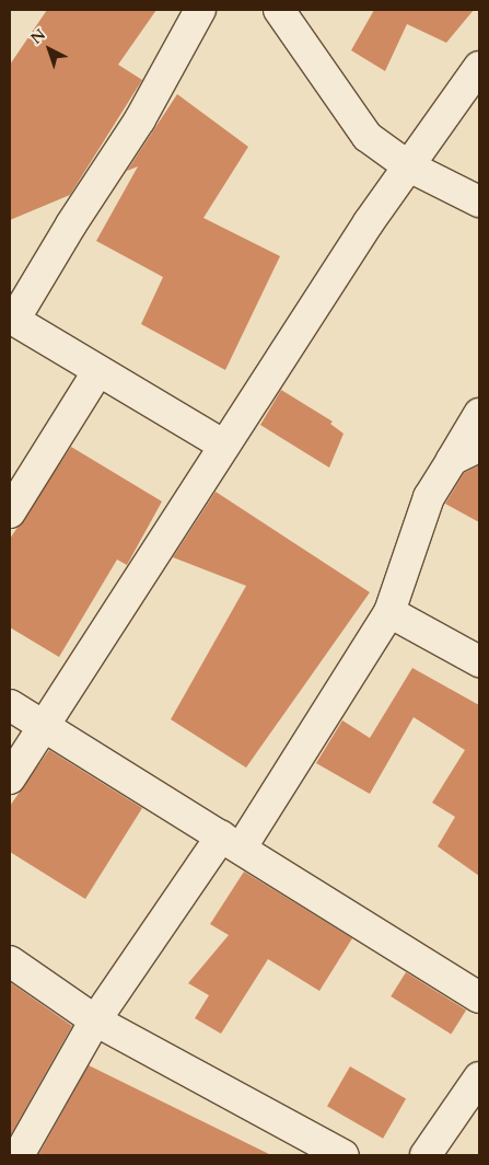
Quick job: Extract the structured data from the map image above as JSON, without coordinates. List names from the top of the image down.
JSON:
{
  "north": "top left"
}
